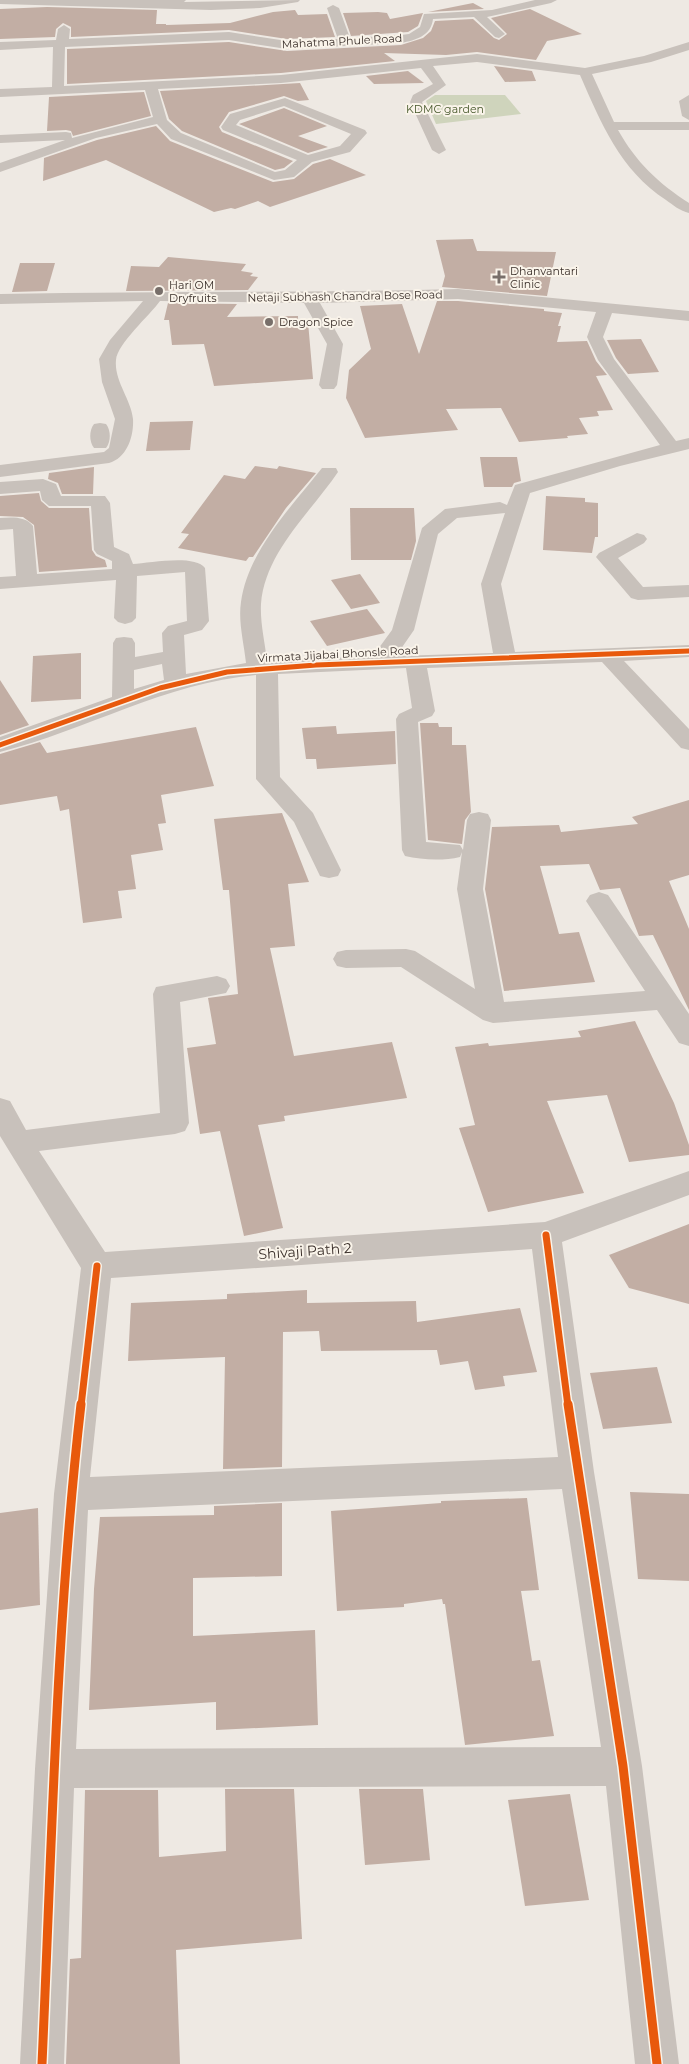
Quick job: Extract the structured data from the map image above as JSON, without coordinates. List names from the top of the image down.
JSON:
{
  "streets": {
    "street": [
      "Mahatma Phule Road",
      "Netaji Subhash Chandra Bose Road",
      "Virmata Jijabai Bhonsle Road",
      "Shivaji Path 2"
    ]
  },
  "parks": ["KDMC garden"],
  "places": {
    "health": ["Dhanvantari Clinic"],
    "other": ["Hari OM Dryfruits", "Dragon Spice"]
  }
}
